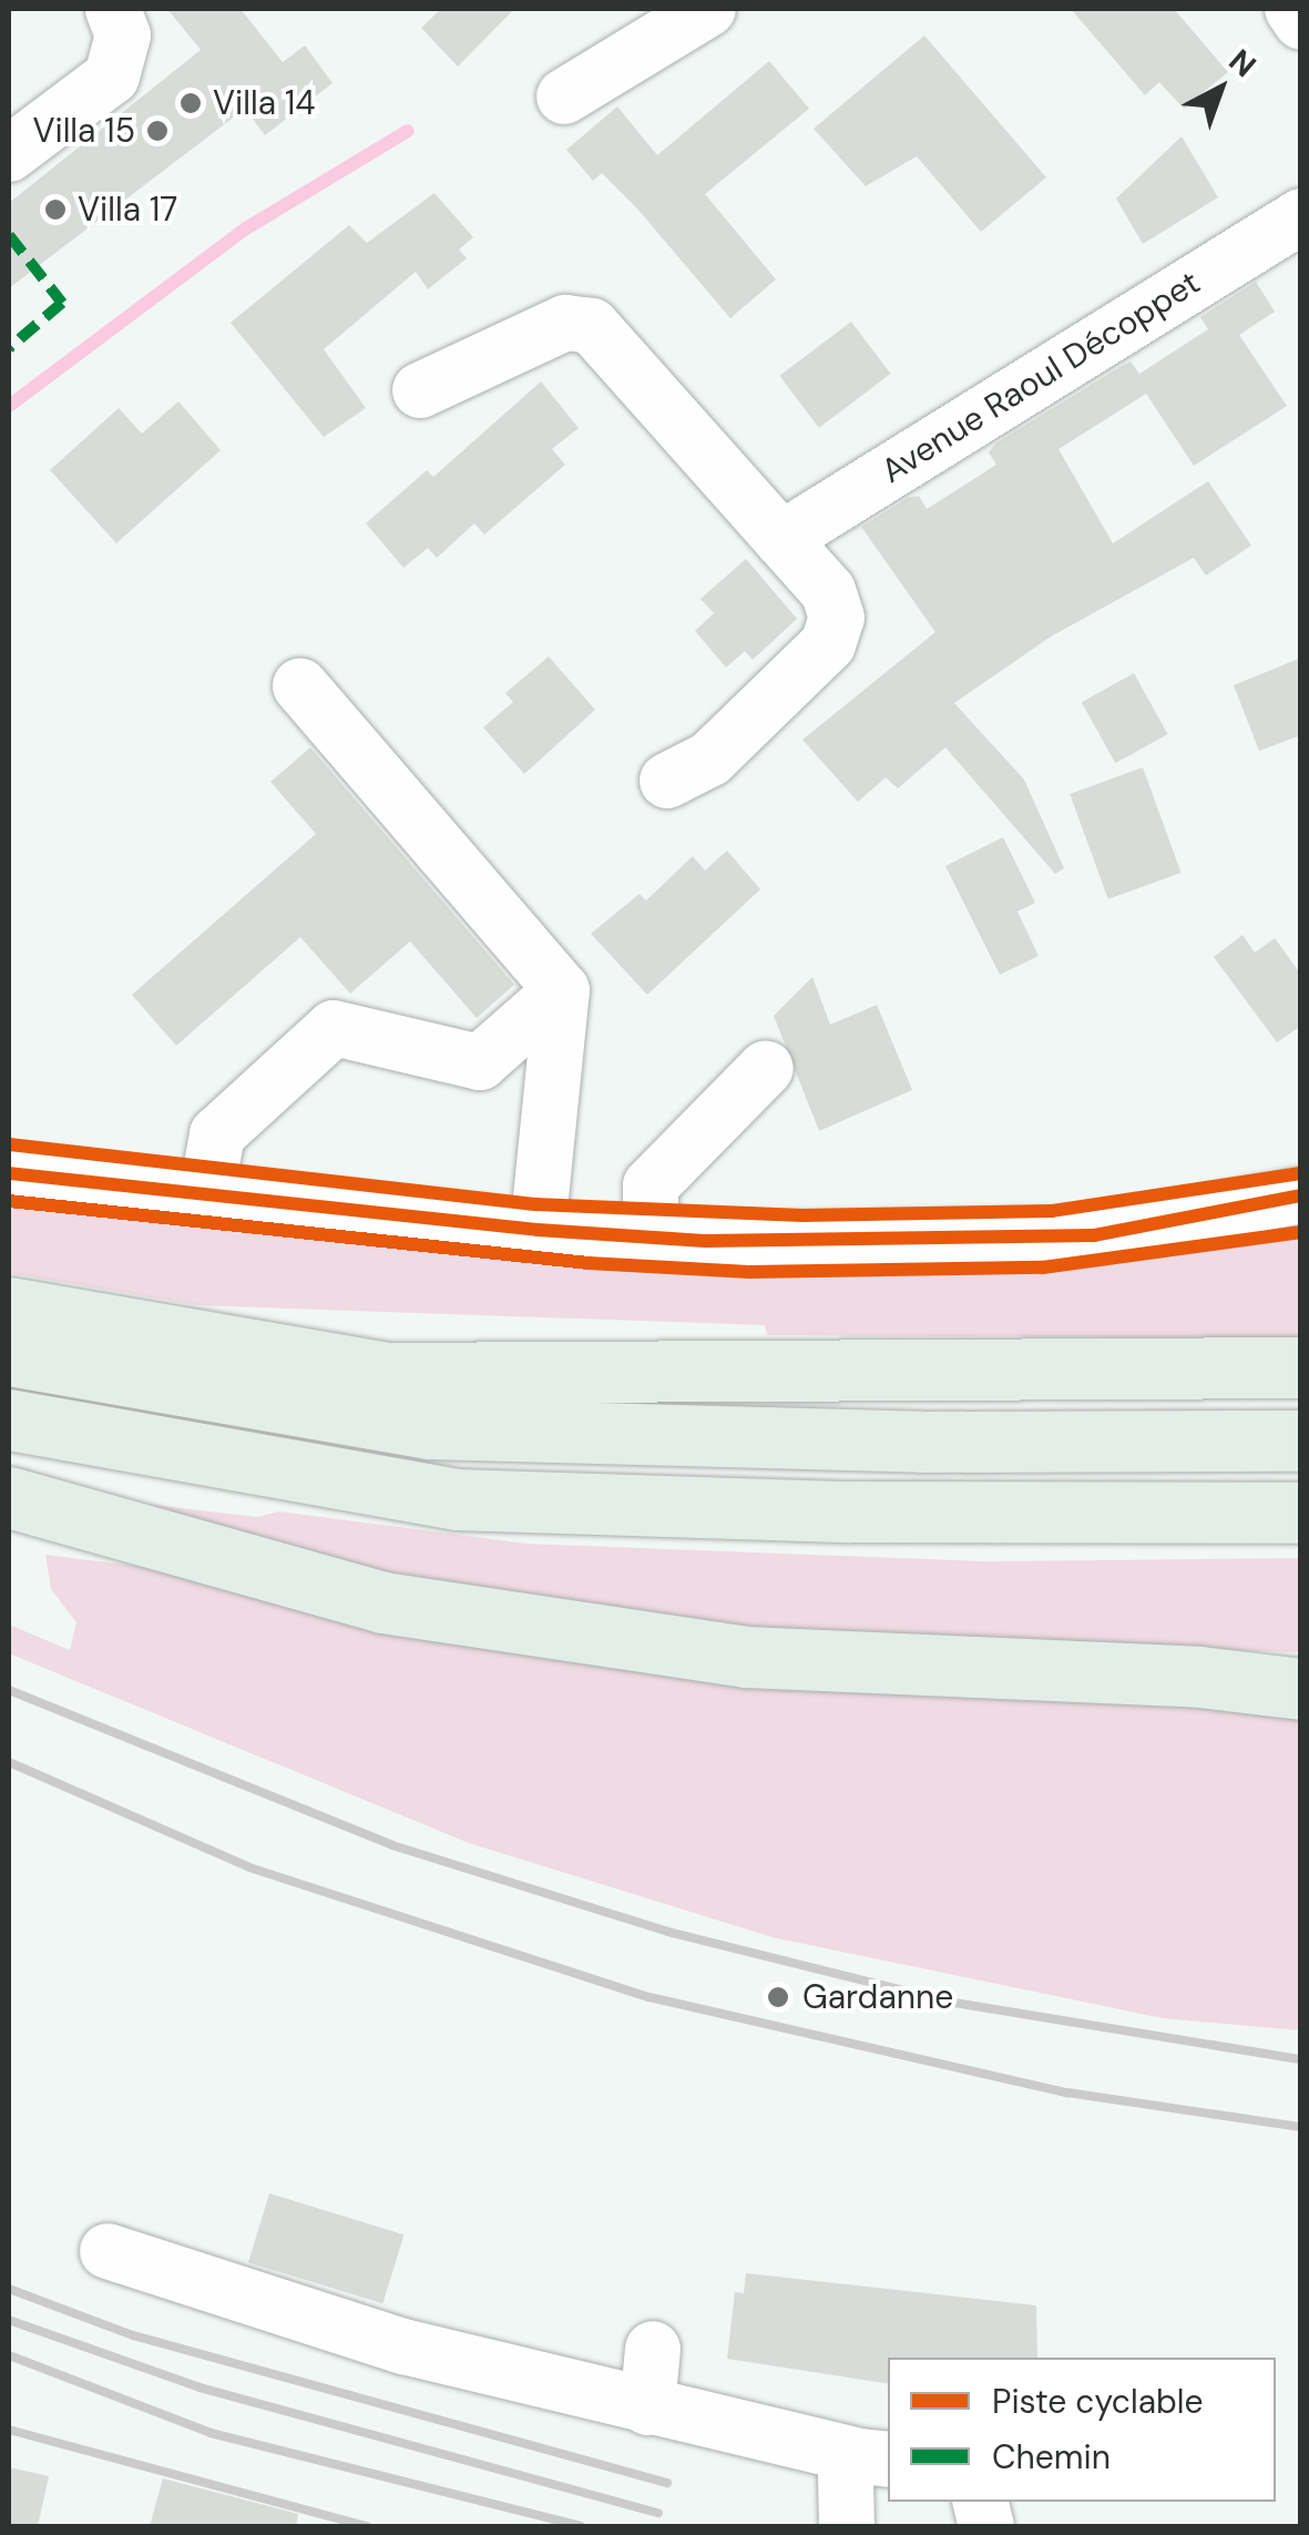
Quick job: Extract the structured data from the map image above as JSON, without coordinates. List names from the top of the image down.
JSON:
{
  "streets": {
    "street": ["Avenue Raoul Décoppet"]
  },
  "places": [
    "Villa 14",
    "Villa 15",
    "Villa 17",
    "Gardanne"
  ],
  "legend": ["Piste cyclable", "Chemin"],
  "north": "top right"
}
